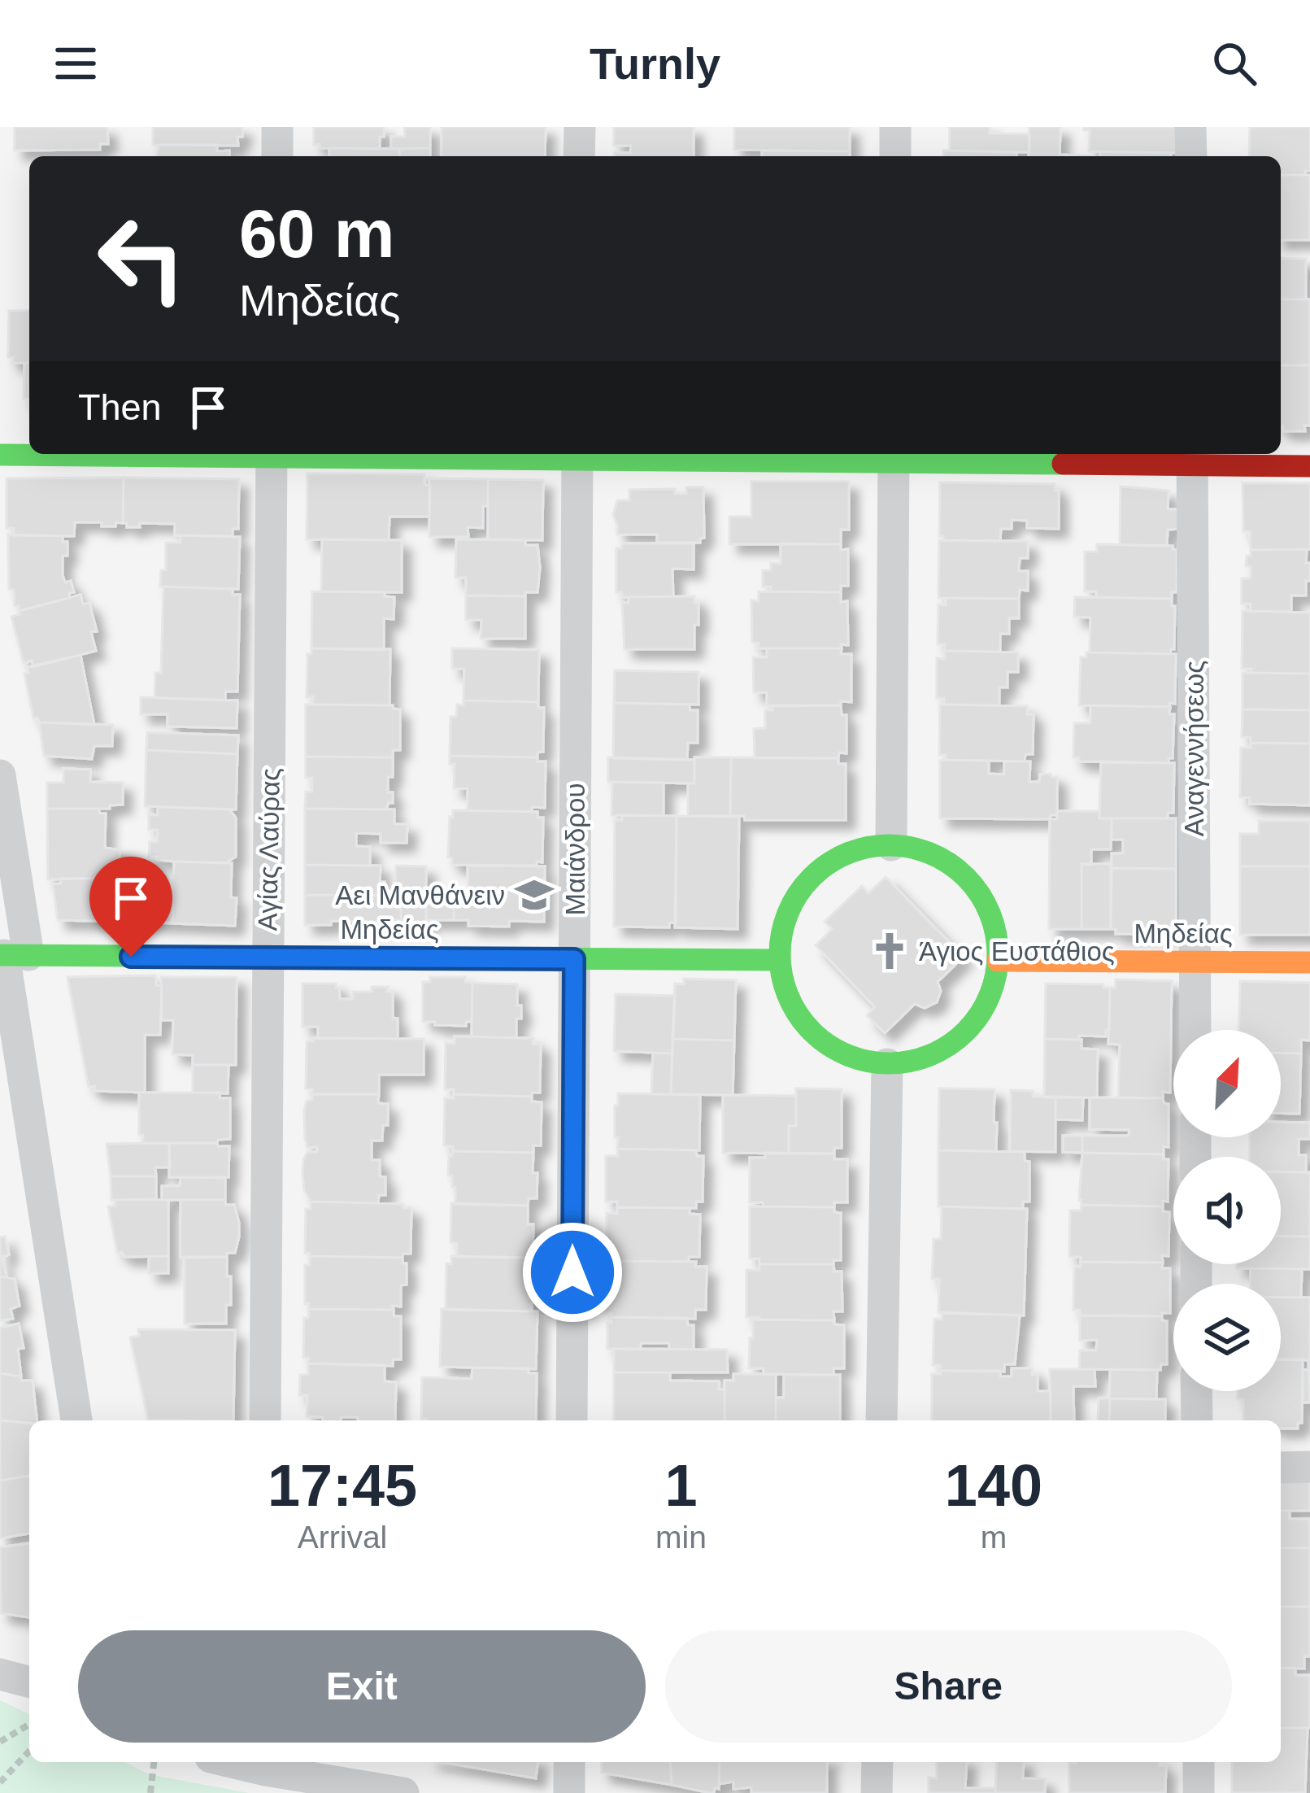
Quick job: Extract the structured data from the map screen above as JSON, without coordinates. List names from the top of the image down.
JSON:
{
  "streets": {
    "street": [
      "Αναγεννήσεως",
      "Αγίας Λαύρας",
      "Μαιάνδρου",
      "Μηδείας"
    ]
  },
  "crossings": [
    ["Αναγεννήσεως", "Μηδείας"],
    ["Αγίας Λαύρας", "Μηδείας"],
    ["Μαιάνδρου", "Μηδείας"]
  ],
  "places": {
    "school or university": ["Αει Μανθάνειν"],
    "church": ["Άγιος Ευστάθιος"]
  },
  "north": "top right",
  "page": {
    "header": "Turnly",
    "turn": ["60 m", "Μηδείας"],
    "then": "Then",
    "eta": [
      "17:45",
      "Arrival",
      "1",
      "min",
      "140",
      "m"
    ],
    "buttons": ["Exit", "Share"]
  }
}
